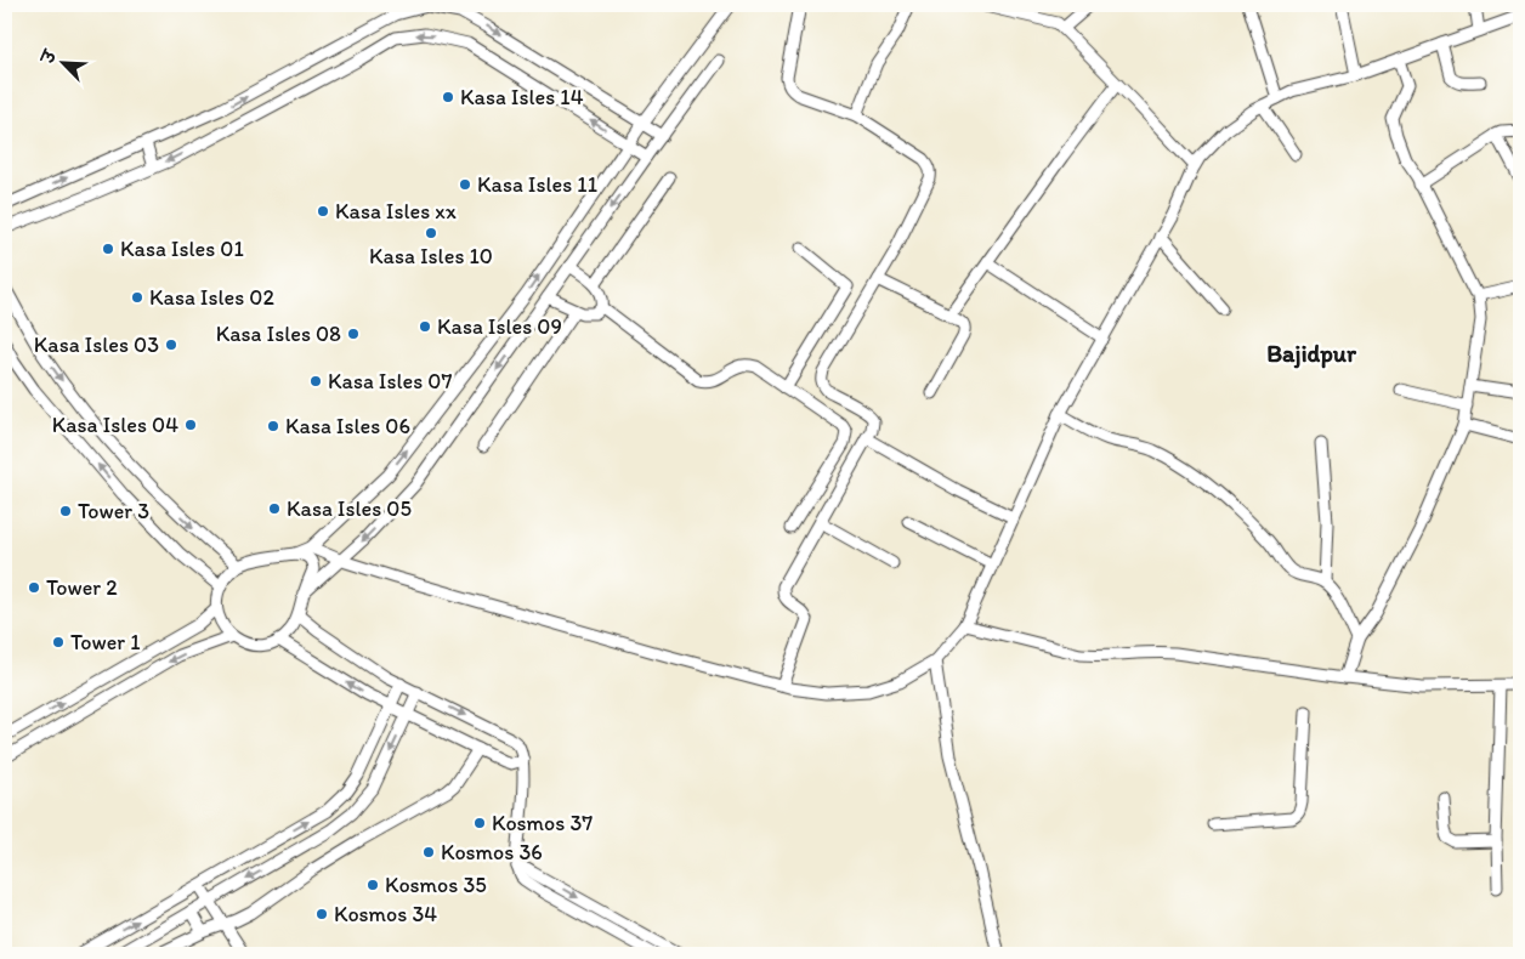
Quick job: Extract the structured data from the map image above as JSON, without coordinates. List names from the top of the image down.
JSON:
{
  "districts": ["Bajidpur"],
  "places": [
    "Kasa Isles 14",
    "Kasa Isles 11",
    "Kasa Isles xx",
    "Kasa Isles 10",
    "Kasa Isles 01",
    "Kasa Isles 02",
    "Kasa Isles 09",
    "Kasa Isles 08",
    "Kasa Isles 03",
    "Kasa Isles 07",
    "Kasa Isles 04",
    "Kasa Isles 06",
    "Kasa Isles 05",
    "Tower 3",
    "Tower 2",
    "Tower 1",
    "Kosmos 37",
    "Kosmos 36",
    "Kosmos 35",
    "Kosmos 34"
  ],
  "north": "top left"
}
